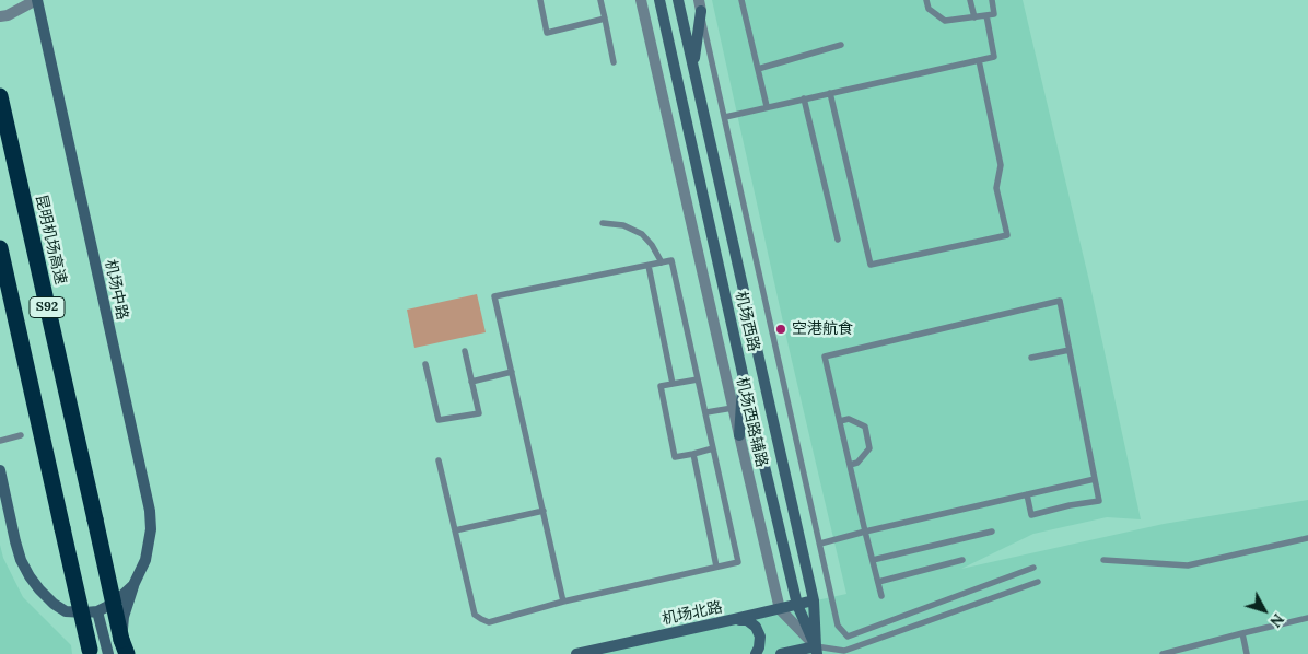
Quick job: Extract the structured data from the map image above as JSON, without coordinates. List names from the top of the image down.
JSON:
{
  "streets": {
    "highway": ["昆明机场高速", "S92"],
    "main road": ["机场中路", "机场西路", "机场北路"],
    "street": ["机场西路辅路"]
  },
  "crossings": [
    ["昆明机场高速", "机场中路"],
    ["机场西路", "机场西路辅路"],
    ["机场西路", "机场北路"],
    ["机场西路辅路", "机场北路"]
  ],
  "places": ["空港航食"],
  "north": "bottom right"
}
